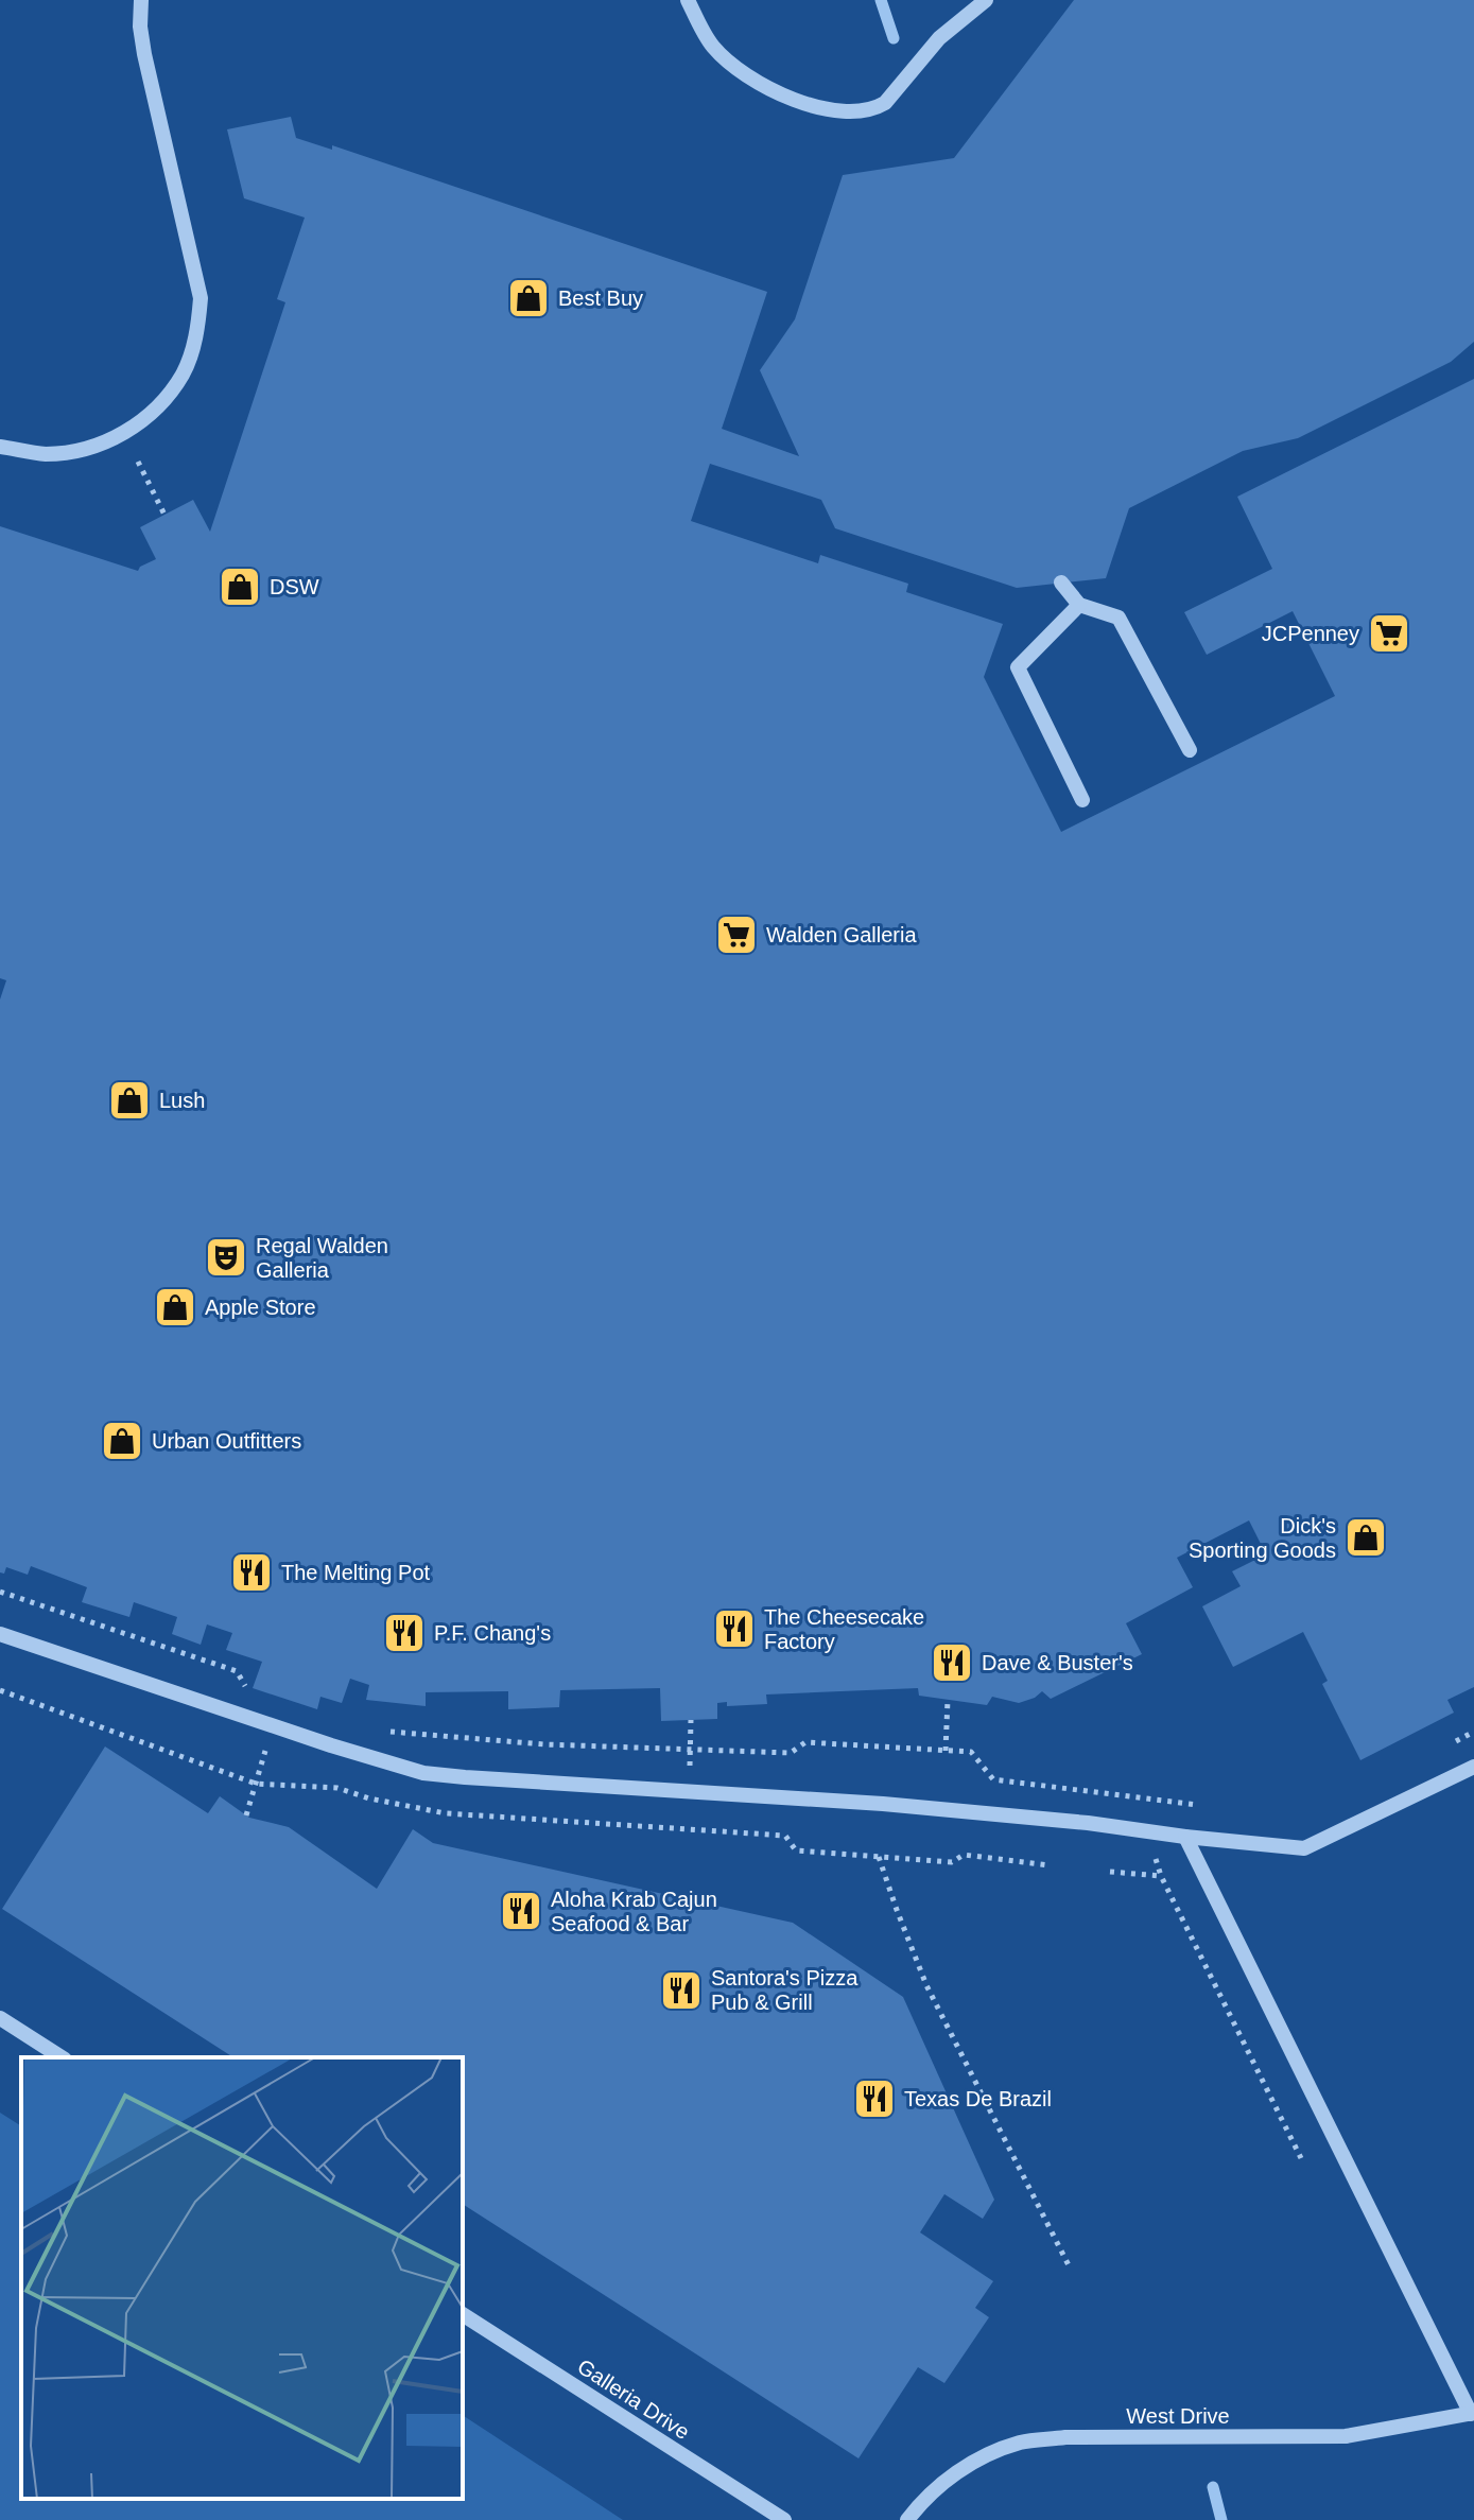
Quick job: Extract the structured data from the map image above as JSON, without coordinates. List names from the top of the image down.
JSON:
{
  "streets": {
    "street": ["Galleria Drive", "West Drive"]
  },
  "places": {
    "shop": [
      "Best Buy",
      "DSW",
      "Lush",
      "Apple Store",
      "Urban Outfitters",
      "Dick's Sporting Goods"
    ],
    "supermarket": ["JCPenney", "Walden Galleria"],
    "theatre": ["Regal Walden Galleria"],
    "restaurant": [
      "The Melting Pot",
      "The Cheesecake Factory",
      "P.F. Chang's",
      "Dave & Buster's",
      "Aloha Krab Cajun Seafood & Bar",
      "Santora's Pizza Pub & Grill",
      "Texas De Brazil"
    ]
  }
}
